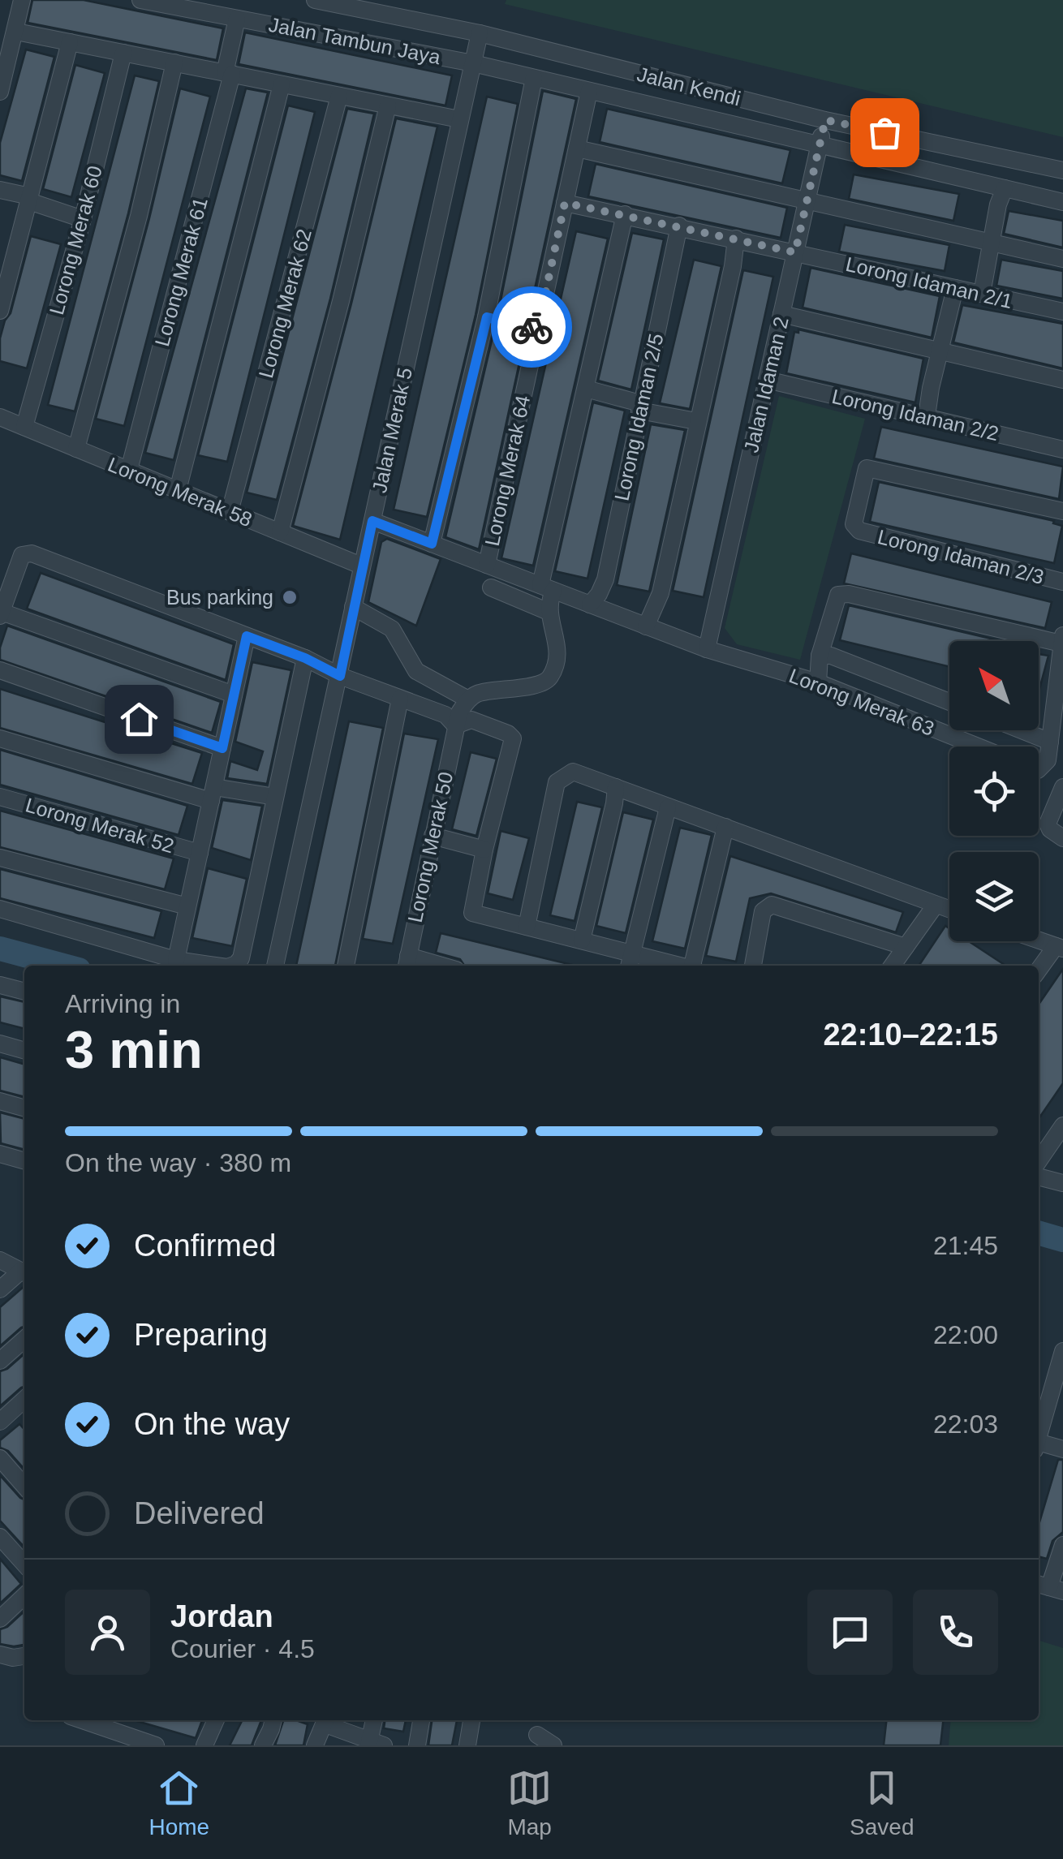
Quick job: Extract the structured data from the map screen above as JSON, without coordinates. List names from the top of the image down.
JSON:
{
  "streets": {
    "street": [
      "Jalan Tambun Jaya",
      "Jalan Kendi",
      "Lorong Merak 60",
      "Lorong Merak 61",
      "Lorong Idaman 2/1",
      "Lorong Merak 62",
      "Jalan Idaman 2",
      "Lorong Idaman 2/2",
      "Lorong Idaman 2/5",
      "Jalan Merak 5",
      "Lorong Merak 64",
      "Lorong Merak 58",
      "Lorong Idaman 2/3",
      "Lorong Merak 63",
      "Lorong Merak 52",
      "Lorong Merak 50"
    ]
  },
  "crossings": [
    ["Jalan Tambun Jaya", "Jalan Kendi"],
    ["Jalan Tambun Jaya", "Lorong Merak 61"],
    ["Jalan Tambun Jaya", "Jalan Merak 5"],
    ["Jalan Kendi", "Jalan Idaman 2"],
    ["Jalan Kendi", "Jalan Merak 5"],
    ["Jalan Kendi", "Lorong Merak 64"],
    ["Lorong Merak 60", "Lorong Merak 58"],
    ["Lorong Merak 61", "Lorong Merak 58"],
    ["Lorong Idaman 2/1", "Jalan Idaman 2"],
    ["Lorong Idaman 2/1", "Lorong Idaman 2/5"],
    ["Lorong Idaman 2/1", "Lorong Merak 64"],
    ["Lorong Merak 62", "Lorong Merak 58"],
    ["Jalan Idaman 2", "Lorong Idaman 2/2"],
    ["Jalan Idaman 2", "Lorong Merak 63"],
    ["Lorong Idaman 2/5", "Lorong Merak 63"],
    ["Jalan Merak 5", "Lorong Merak 58"],
    ["Jalan Merak 5", "Lorong Merak 63"],
    ["Lorong Merak 64", "Lorong Merak 63"]
  ],
  "places": ["Bus parking"],
  "north": "top left",
  "page": {
    "heading": ["3 min", "Arriving in", "22:10–22:15"],
    "panel": ["Jordan", "Courier · 4.5"],
    "bar": "On the way · 380 m",
    "list": [
      ["Confirmed", "21:45"],
      ["Preparing", "22:00"],
      ["On the way", "22:03"],
      "Delivered"
    ],
    "tabs": ["Home", "Map", "Saved"]
  }
}
